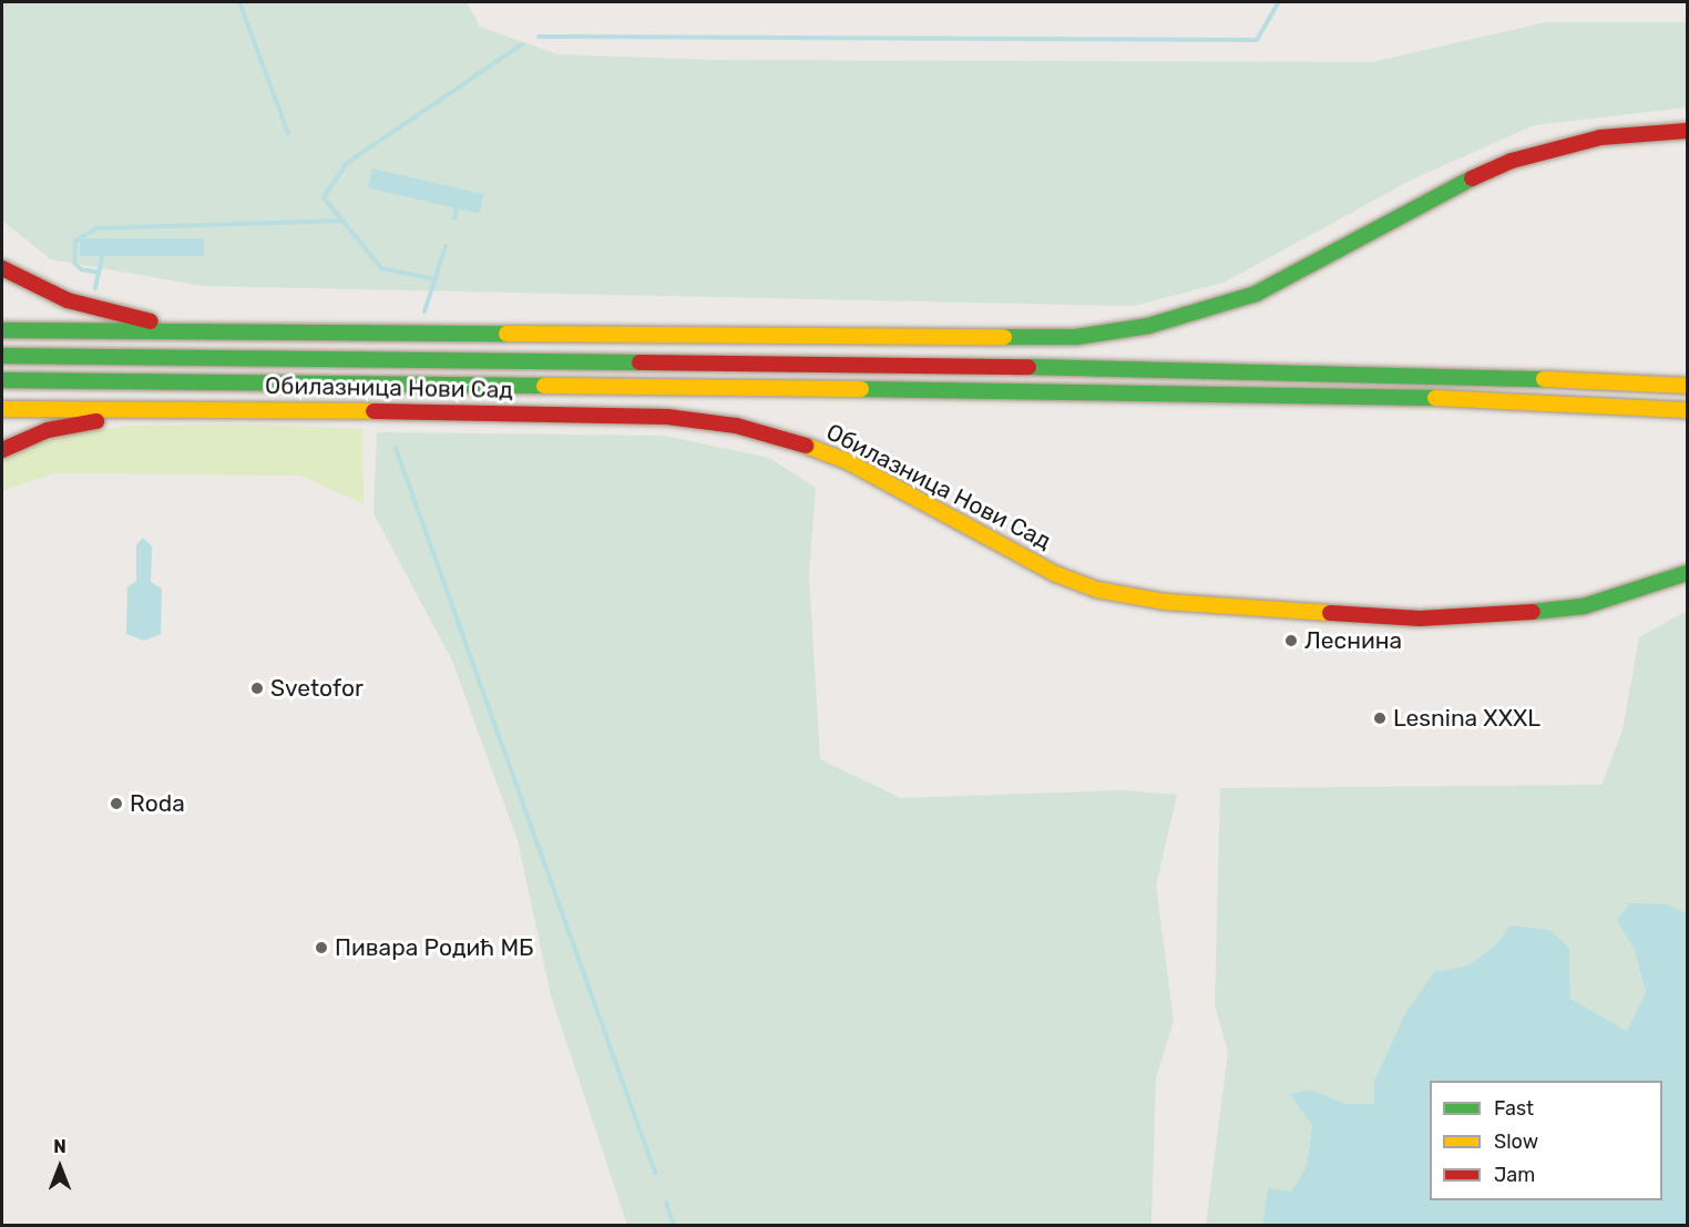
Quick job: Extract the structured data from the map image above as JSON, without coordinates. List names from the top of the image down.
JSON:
{
  "streets": {
    "main road": ["Обилазница Нови Сад"]
  },
  "places": [
    "Леснина",
    "Svetofor",
    "Lesnina XXXL",
    "Roda",
    "Пивара Родић МБ"
  ],
  "legend": ["Fast", "Slow", "Jam"],
  "north": "top"
}
